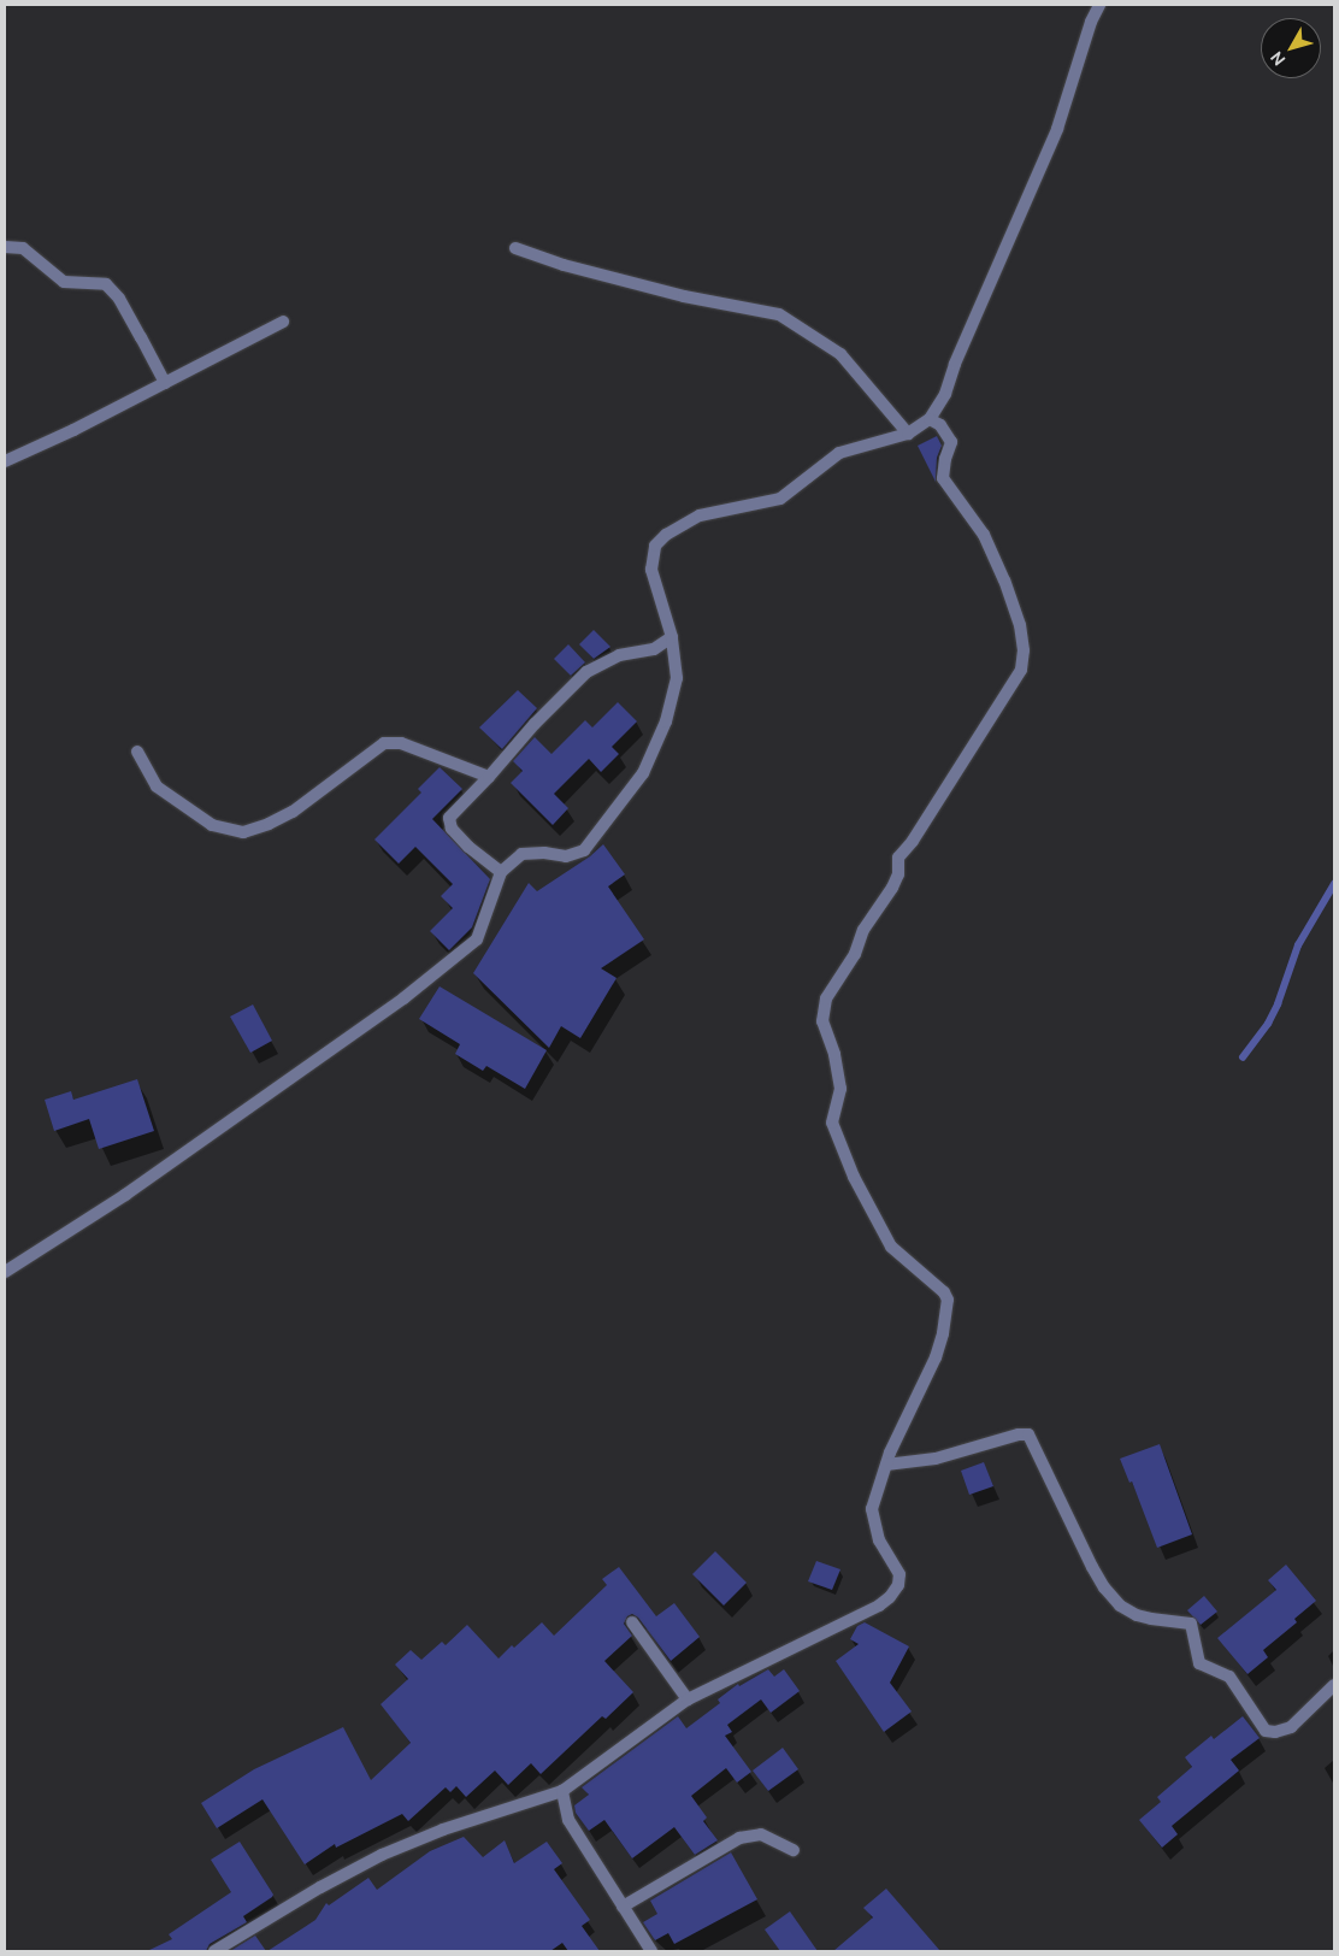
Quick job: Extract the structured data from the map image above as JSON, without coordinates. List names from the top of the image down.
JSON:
{
  "north": "bottom left"
}
